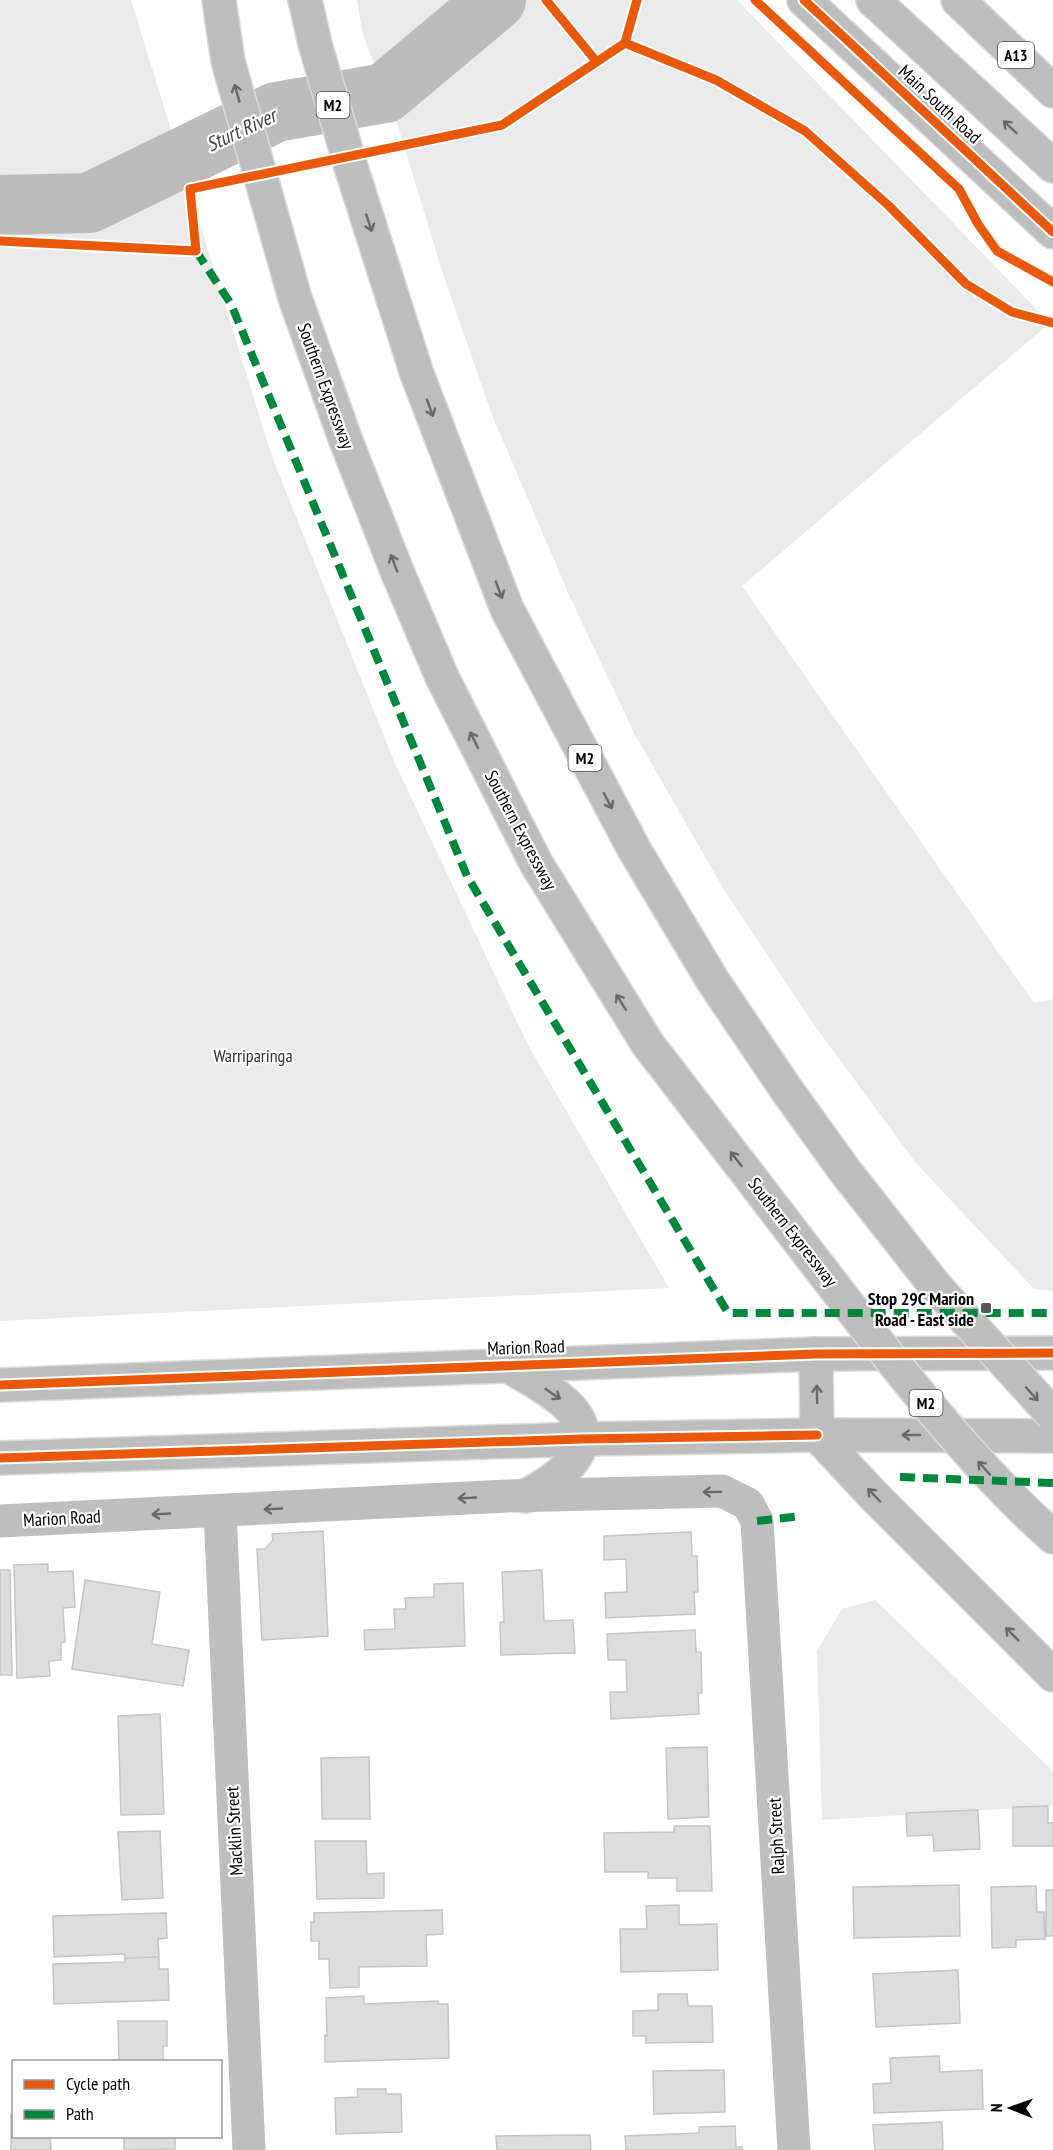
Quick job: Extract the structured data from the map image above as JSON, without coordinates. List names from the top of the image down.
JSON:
{
  "streets": {
    "main road": [
      "A13",
      "Main South Road",
      "M2",
      "Southern Expressway",
      "Marion Road"
    ],
    "street": ["Macklin Street", "Ralph Street"]
  },
  "crossings": [
    ["Marion Road", "Macklin Street"],
    ["Marion Road", "Ralph Street"]
  ],
  "water": ["Sturt River"],
  "parks": ["Warriparinga"],
  "places": {
    "transit": ["Stop 29C Marion Road - East side"]
  },
  "legend": ["Cycle path", "Path"],
  "north": "left"
}
